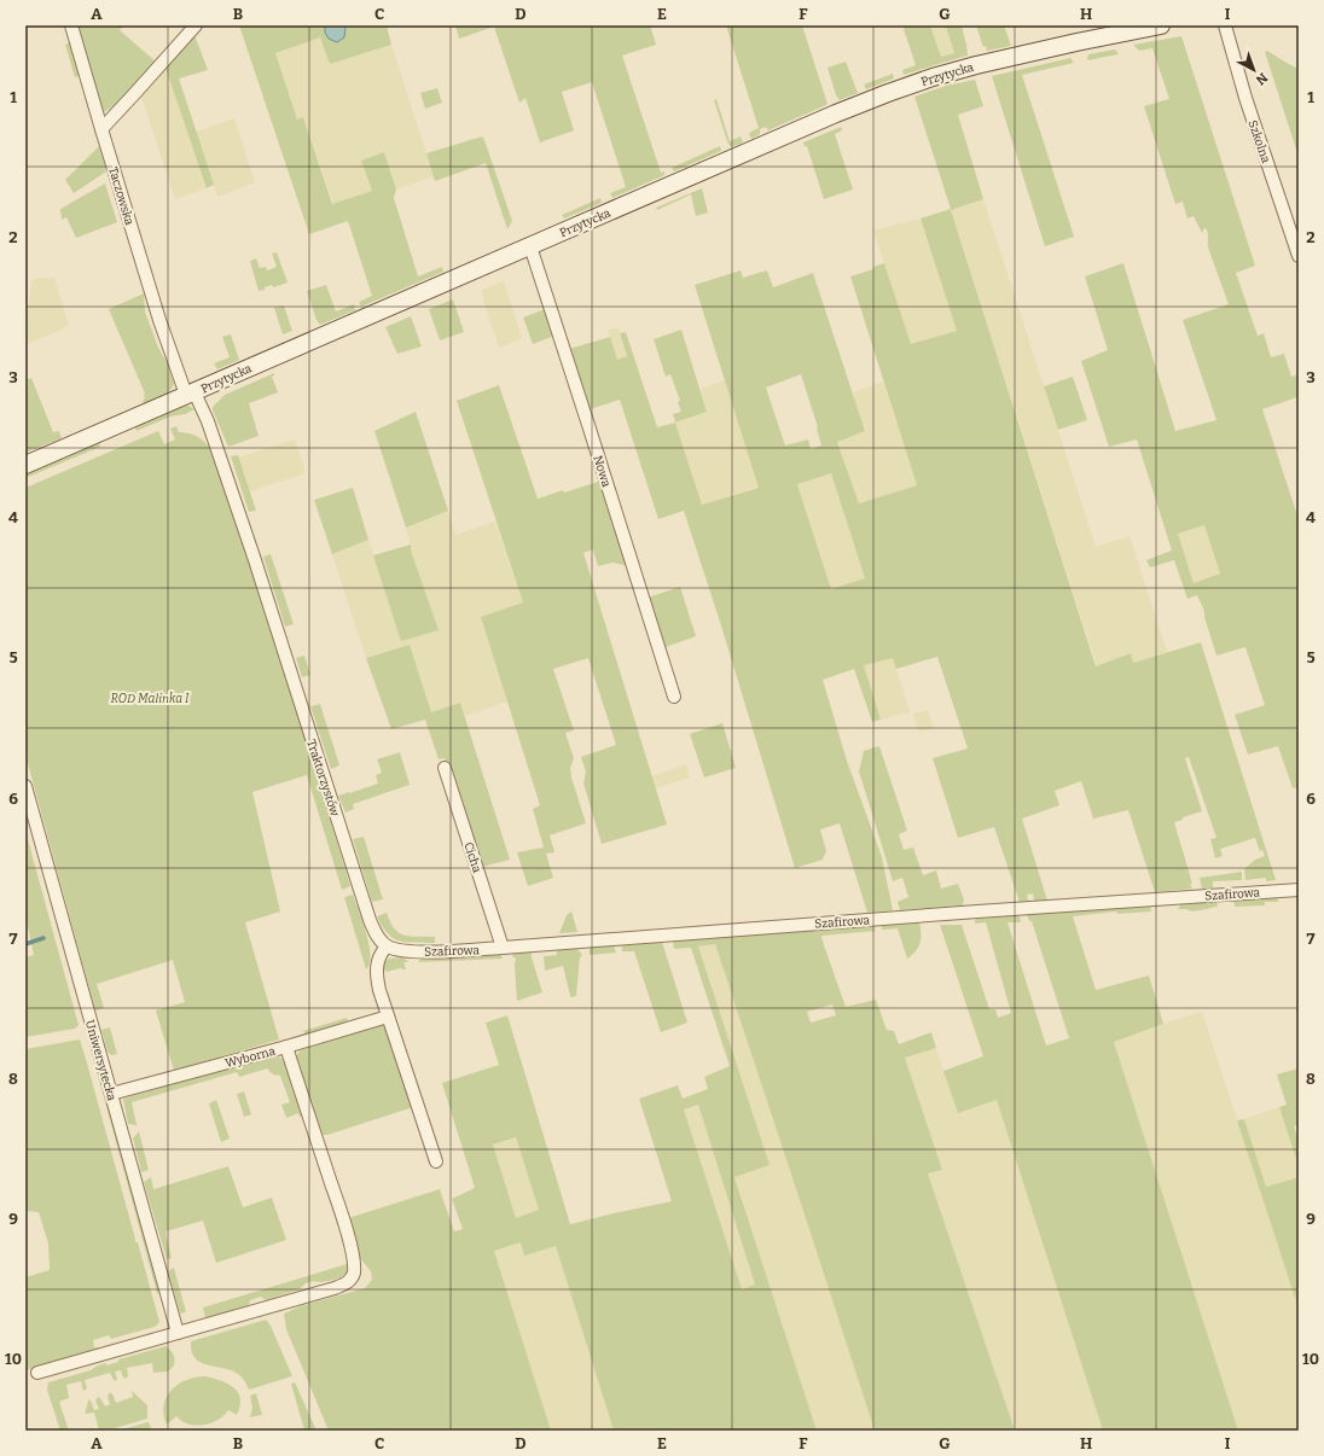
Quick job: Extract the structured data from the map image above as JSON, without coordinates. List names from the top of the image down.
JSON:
{
  "streets": {
    "main road": ["Przytycka"],
    "street": [
      "Szkolna",
      "Taczowska",
      "Nowa",
      "Traktorzystów",
      "Cicha",
      "Szafirowa",
      "Wyborna",
      "Uniwersytecka"
    ]
  },
  "crossings": [
    ["Przytycka", "Taczowska"],
    ["Przytycka", "Nowa"],
    ["Przytycka", "Traktorzystów"],
    ["Taczowska", "Traktorzystów"],
    ["Traktorzystów", "Szafirowa"],
    ["Cicha", "Szafirowa"],
    ["Wyborna", "Uniwersytecka"]
  ],
  "parks": ["ROD Malinka I"],
  "north": "bottom right",
  "grid": {
    "columns": [
      "A",
      "B",
      "C",
      "D",
      "E",
      "F",
      "G",
      "H",
      "I"
    ],
    "rows": [
      "1",
      "2",
      "3",
      "4",
      "5",
      "6",
      "7",
      "8",
      "9",
      "10"
    ]
  }
}
